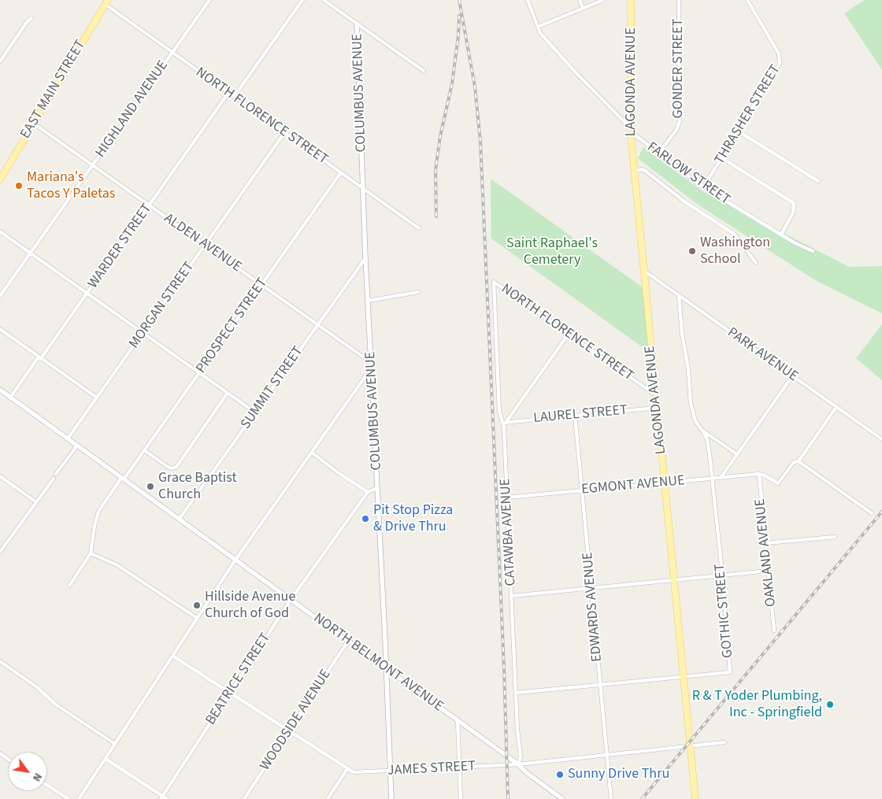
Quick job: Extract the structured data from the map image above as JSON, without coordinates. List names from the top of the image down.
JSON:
{
  "streets": {
    "main road": ["LAGONDA AVENUE", "EAST MAIN STREET"],
    "street": [
      "GONDER STREET",
      "COLUMBUS AVENUE",
      "HIGHLAND AVENUE",
      "THRASHER STREET",
      "NORTH FLORENCE STREET",
      "FARLOW STREET",
      "ALDEN AVENUE",
      "WARDER STREET",
      "MORGAN STREET",
      "PROSPECT STREET",
      "PARK AVENUE",
      "SUMMIT STREET",
      "LAUREL STREET",
      "EGMONT AVENUE",
      "CATAWBA AVENUE",
      "OAKLAND AVENUE",
      "EDWARDS AVENUE",
      "GOTHIC STREET",
      "NORTH BELMONT AVENUE",
      "BEATRICE STREET",
      "WOODSIDE AVENUE",
      "JAMES STREET"
    ]
  },
  "crossings": [
    ["GONDER STREET", "FARLOW STREET"],
    ["LAGONDA AVENUE", "NORTH FLORENCE STREET"],
    ["LAGONDA AVENUE", "FARLOW STREET"],
    ["LAGONDA AVENUE", "PARK AVENUE"],
    ["LAGONDA AVENUE", "LAUREL STREET"],
    ["LAGONDA AVENUE", "EGMONT AVENUE"],
    ["LAGONDA AVENUE", "GOTHIC STREET"],
    ["LAGONDA AVENUE", "JAMES STREET"],
    ["EAST MAIN STREET", "NORTH FLORENCE STREET"],
    ["EAST MAIN STREET", "ALDEN AVENUE"],
    ["COLUMBUS AVENUE", "NORTH FLORENCE STREET"],
    ["COLUMBUS AVENUE", "ALDEN AVENUE"],
    ["COLUMBUS AVENUE", "SUMMIT STREET"],
    ["COLUMBUS AVENUE", "NORTH BELMONT AVENUE"],
    ["COLUMBUS AVENUE", "BEATRICE STREET"],
    ["COLUMBUS AVENUE", "JAMES STREET"],
    ["HIGHLAND AVENUE", "NORTH FLORENCE STREET"],
    ["HIGHLAND AVENUE", "ALDEN AVENUE"],
    ["THRASHER STREET", "FARLOW STREET"],
    ["NORTH FLORENCE STREET", "WARDER STREET"],
    ["NORTH FLORENCE STREET", "MORGAN STREET"],
    ["NORTH FLORENCE STREET", "PROSPECT STREET"],
    ["NORTH FLORENCE STREET", "CATAWBA AVENUE"],
    ["ALDEN AVENUE", "WARDER STREET"],
    ["ALDEN AVENUE", "MORGAN STREET"],
    ["ALDEN AVENUE", "PROSPECT STREET"],
    ["ALDEN AVENUE", "SUMMIT STREET"],
    ["WARDER STREET", "NORTH BELMONT AVENUE"],
    ["MORGAN STREET", "NORTH BELMONT AVENUE"],
    ["PROSPECT STREET", "NORTH BELMONT AVENUE"],
    ["PARK AVENUE", "GOTHIC STREET"],
    ["SUMMIT STREET", "NORTH BELMONT AVENUE"],
    ["LAUREL STREET", "CATAWBA AVENUE"],
    ["LAUREL STREET", "EDWARDS AVENUE"],
    ["EGMONT AVENUE", "CATAWBA AVENUE"],
    ["EGMONT AVENUE", "OAKLAND AVENUE"],
    ["EGMONT AVENUE", "EDWARDS AVENUE"],
    ["EGMONT AVENUE", "GOTHIC STREET"],
    ["CATAWBA AVENUE", "GOTHIC STREET"],
    ["CATAWBA AVENUE", "NORTH BELMONT AVENUE"],
    ["CATAWBA AVENUE", "JAMES STREET"],
    ["EDWARDS AVENUE", "GOTHIC STREET"],
    ["EDWARDS AVENUE", "JAMES STREET"],
    ["NORTH BELMONT AVENUE", "BEATRICE STREET"],
    ["NORTH BELMONT AVENUE", "WOODSIDE AVENUE"],
    ["NORTH BELMONT AVENUE", "JAMES STREET"],
    ["BEATRICE STREET", "JAMES STREET"],
    ["WOODSIDE AVENUE", "JAMES STREET"]
  ],
  "parks": ["Saint Raphael's Cemetery"],
  "places": [
    "Mariana's Tacos Y Paletas",
    "Washington School",
    "Grace Baptist Church",
    "Pit Stop Pizza & Drive Thru",
    "Hillside Avenue Church of God",
    "R & T Yoder Plumbing, Inc - Springfield",
    "Sunny Drive Thru"
  ],
  "north": "bottom right"
}
